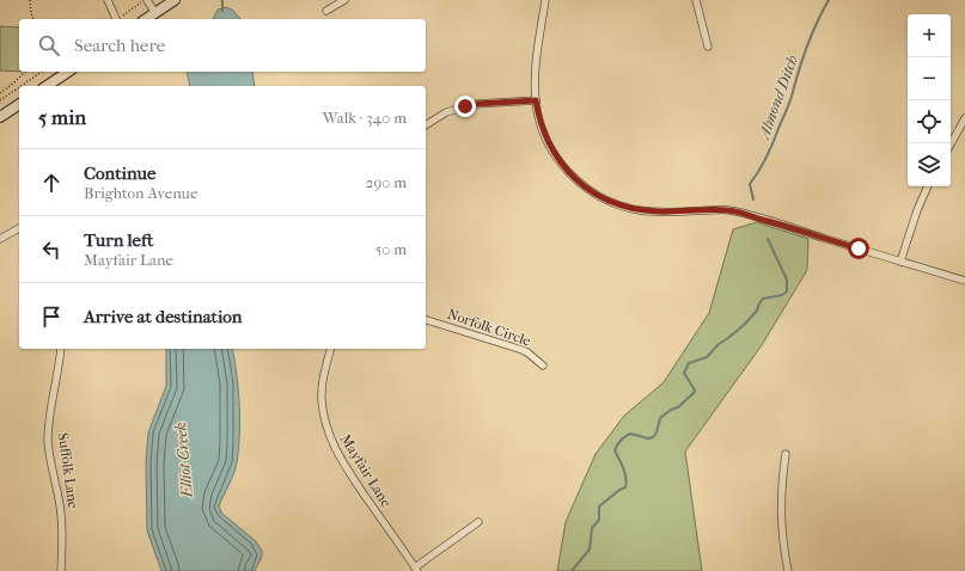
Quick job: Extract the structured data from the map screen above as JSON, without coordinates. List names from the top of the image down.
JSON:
{
  "streets": {
    "street": ["Norfolk Circle", "Suffolk Lane", "Mayfair Lane"]
  },
  "water": ["Almond Ditch", "Elliot Creek"],
  "page": {
    "map_buttons": ["+", "−"],
    "search": "Search here",
    "heading": ["5 min", "Walk · 340 m"],
    "list": [
      ["Continue", "Brighton Avenue", "290 m"],
      ["Turn left", "Mayfair Lane", "50 m"],
      "Arrive at destination"
    ]
  }
}
